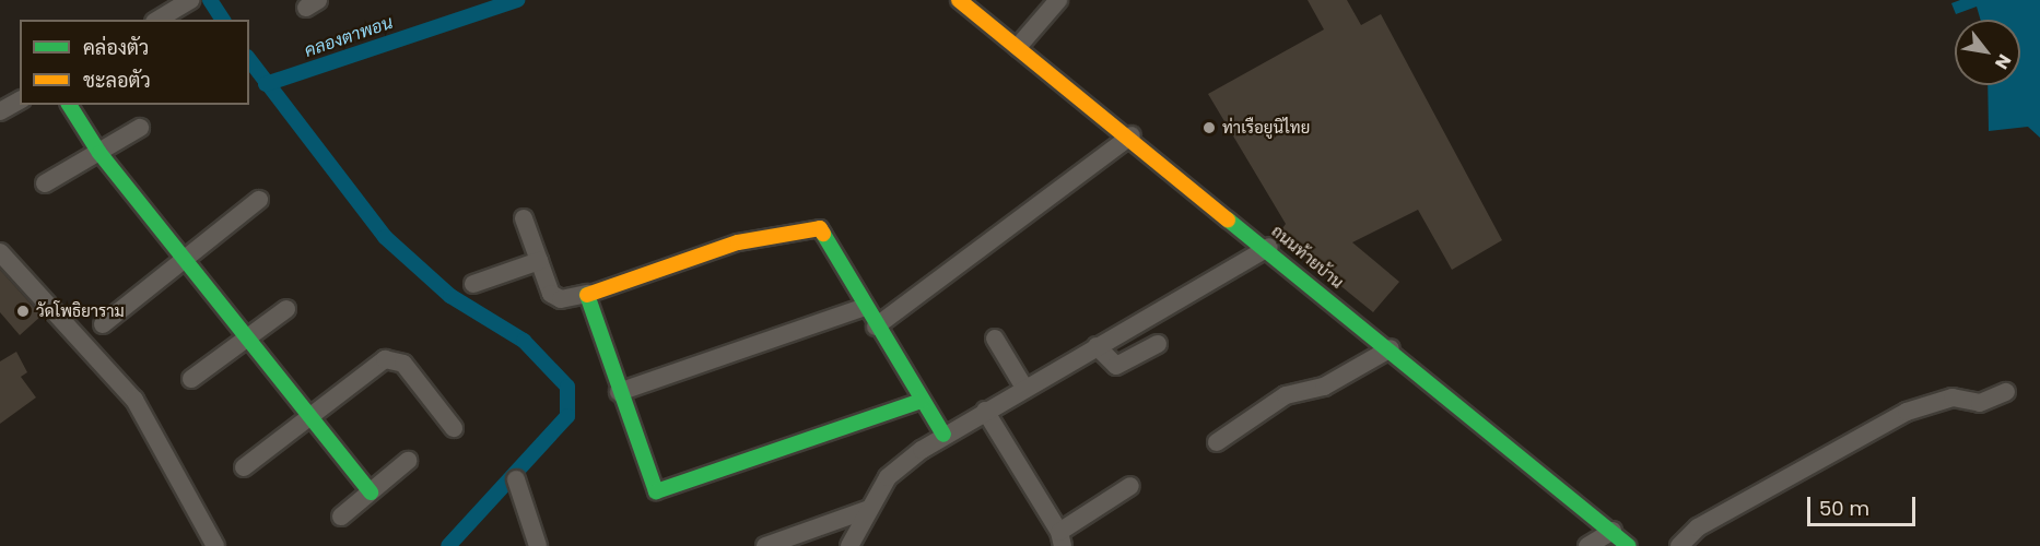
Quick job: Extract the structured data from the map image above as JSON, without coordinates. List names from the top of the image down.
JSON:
{
  "streets": {
    "street": ["ถนนท้ายบ้าน"]
  },
  "water": ["คลองตาพอน"],
  "places": ["ท่าเรือยูนิไทย", "วัดโพธิยาราม"],
  "legend": ["คล่องตัว", "ชะลอตัว"],
  "scale_bar": "50 m",
  "north": "bottom right"
}
